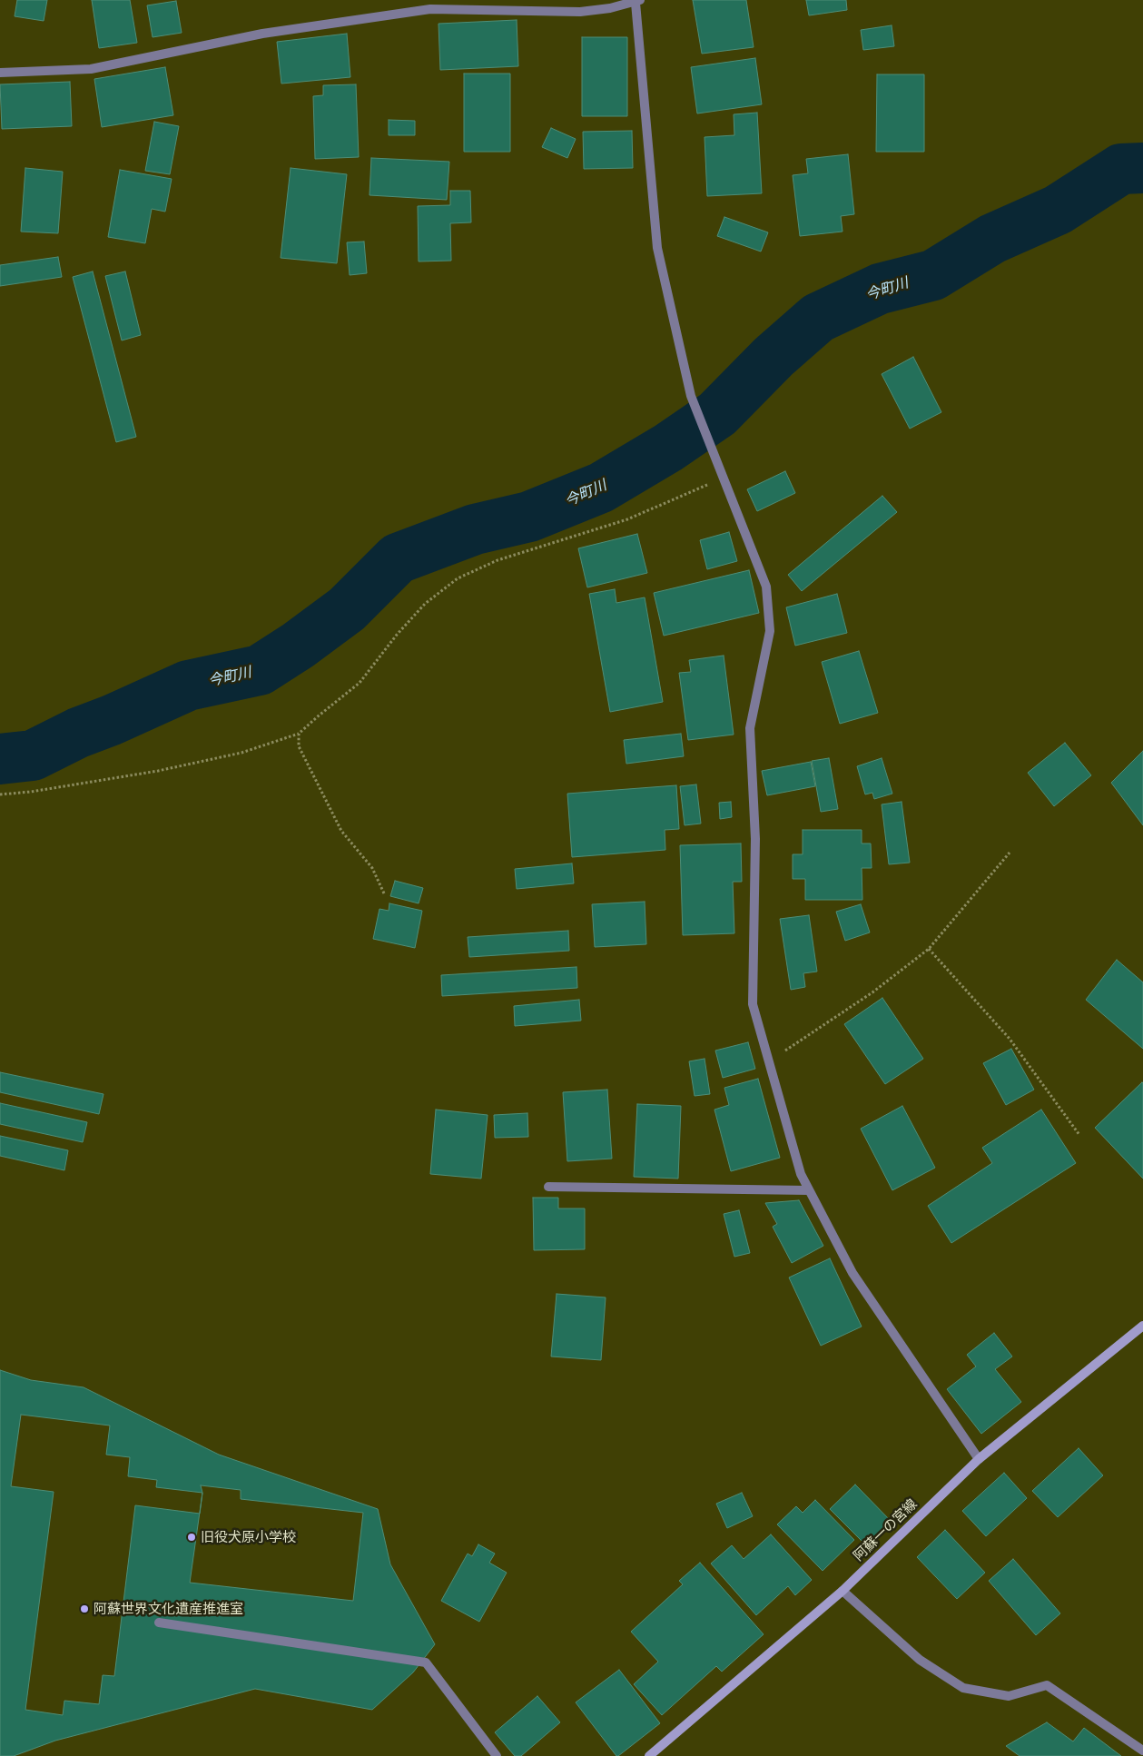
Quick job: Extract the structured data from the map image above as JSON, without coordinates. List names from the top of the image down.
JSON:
{
  "streets": {
    "main road": ["阿蘇一の宮線"]
  },
  "water": ["今町川"],
  "places": ["旧役犬原小学校", "阿蘇世界文化遺産推進室"]
}
